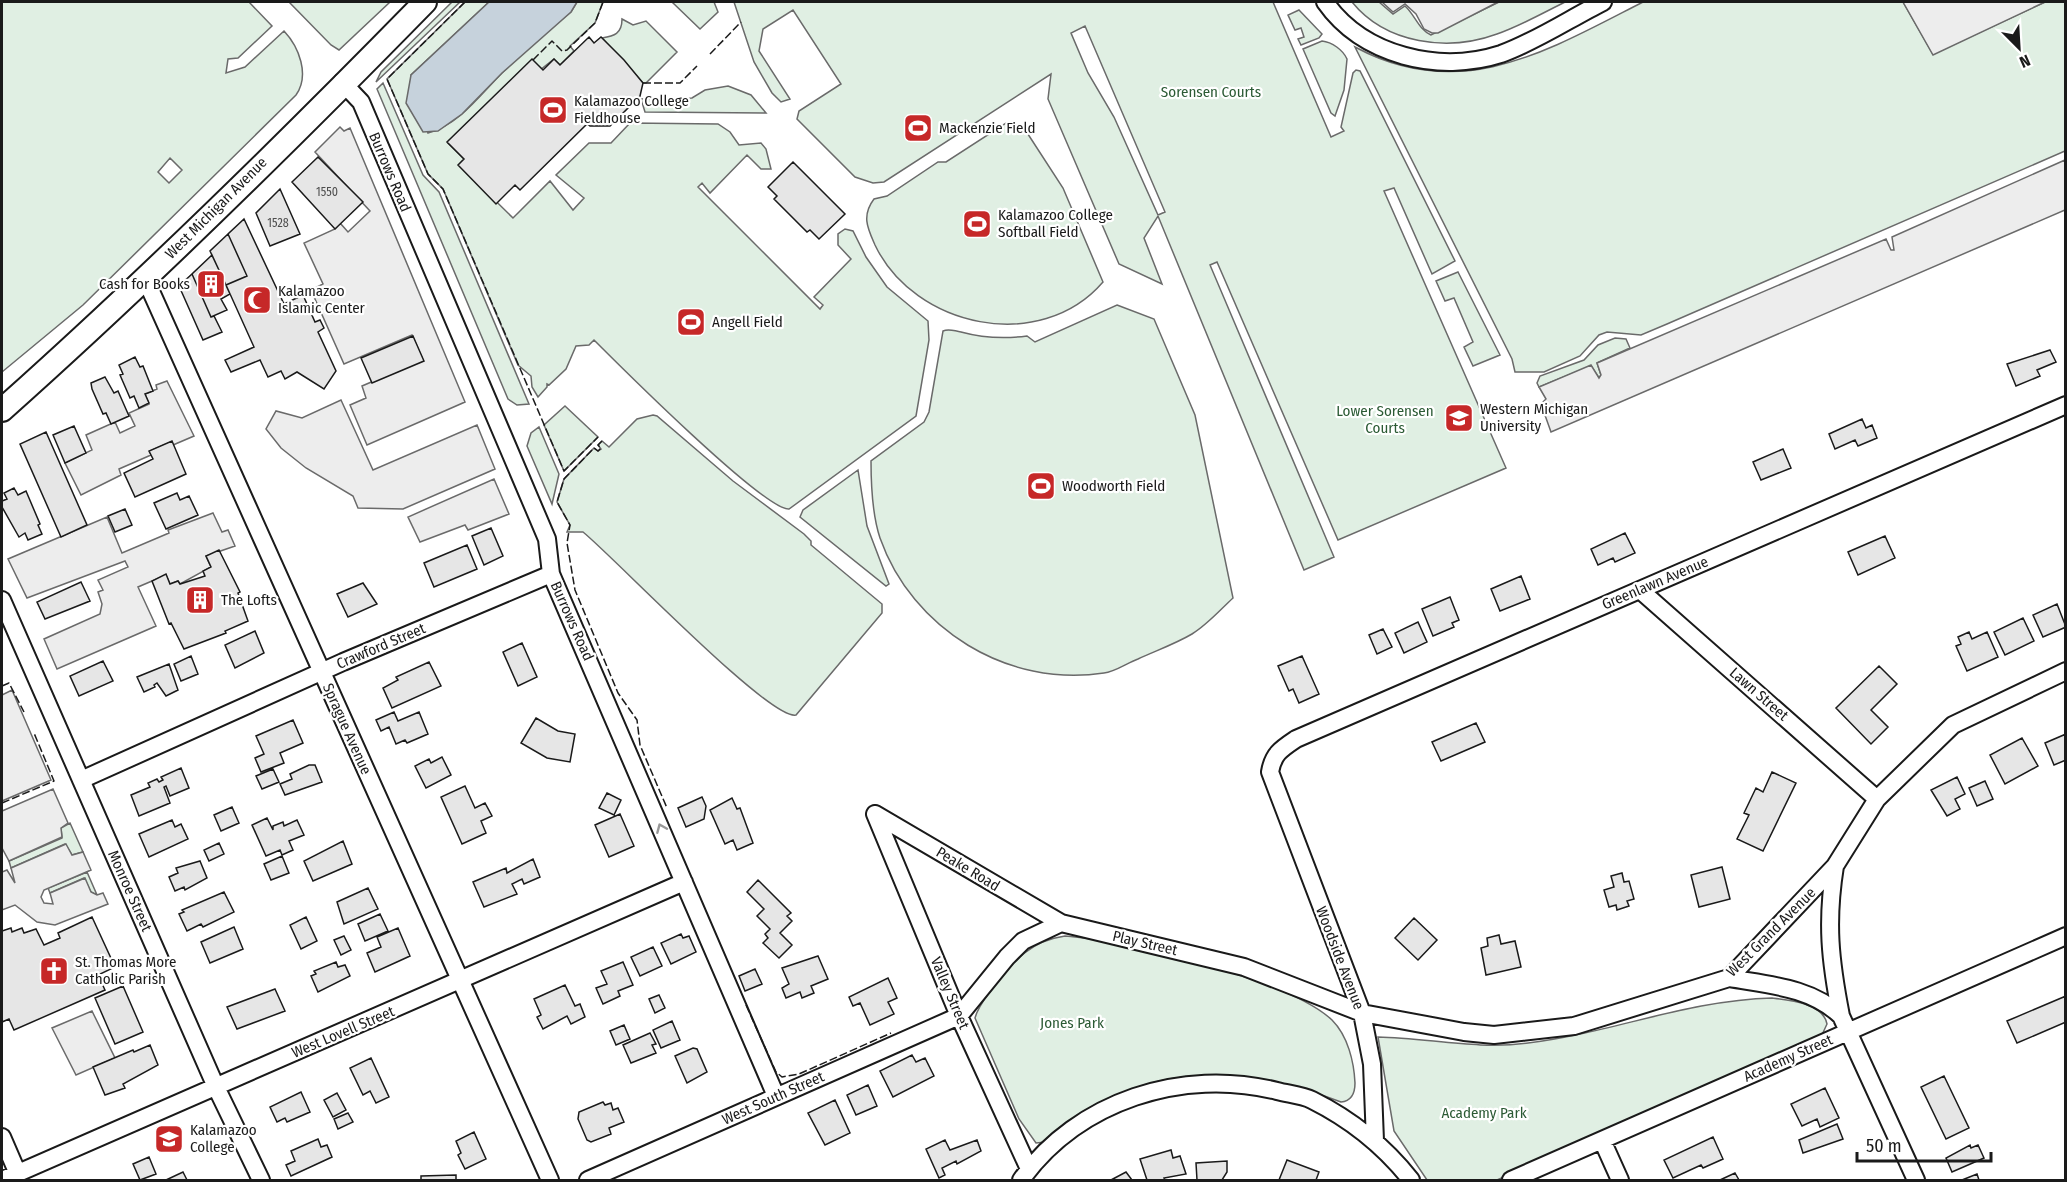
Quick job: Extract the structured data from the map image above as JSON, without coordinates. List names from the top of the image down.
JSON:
{
  "streets": {
    "street": [
      "Burrows Road",
      "West Michigan Avenue",
      "Greenlawn Avenue",
      "Crawford Street",
      "Lawn Street",
      "Sprague Avenue",
      "Peake Road",
      "Monroe Street",
      "West Grand Avenue",
      "Play Street",
      "Woodside Avenue",
      "Valley Street",
      "West Lovell Street",
      "Academy Street",
      "West South Street"
    ]
  },
  "crossings": [
    ["Burrows Road", "West Michigan Avenue"],
    ["Burrows Road", "Crawford Street"],
    ["Burrows Road", "West Lovell Street"],
    ["Burrows Road", "West South Street"],
    ["West Michigan Avenue", "Sprague Avenue"],
    ["Greenlawn Avenue", "Lawn Street"],
    ["Greenlawn Avenue", "Woodside Avenue"],
    ["Crawford Street", "Sprague Avenue"],
    ["Crawford Street", "Monroe Street"],
    ["Lawn Street", "West Grand Avenue"],
    ["Sprague Avenue", "West Lovell Street"],
    ["Peake Road", "Play Street"],
    ["Peake Road", "Valley Street"],
    ["Monroe Street", "West Lovell Street"],
    ["West Grand Avenue", "Play Street"],
    ["West Grand Avenue", "Woodside Avenue"],
    ["Play Street", "Woodside Avenue"],
    ["Valley Street", "West South Street"]
  ],
  "parks": [
    "Sorensen Courts",
    "Lower Sorensen Courts",
    "Jones Park",
    "Academy Park"
  ],
  "places": {
    "sports": [
      "Kalamazoo College Fieldhouse",
      "Mackenzie Field",
      "Kalamazoo College Softball Field",
      "Angell Field",
      "Woodworth Field"
    ],
    "building": ["Cash for Books", "The Lofts"],
    "mosque": ["Kalamazoo Islamic Center"],
    "school or university": ["Western Michigan University", "Kalamazoo College"],
    "church": ["St. Thomas More Catholic Parish"]
  },
  "house_numbers": ["1550", "1528"],
  "scale_bar": "50 m",
  "north": "bottom right"
}
